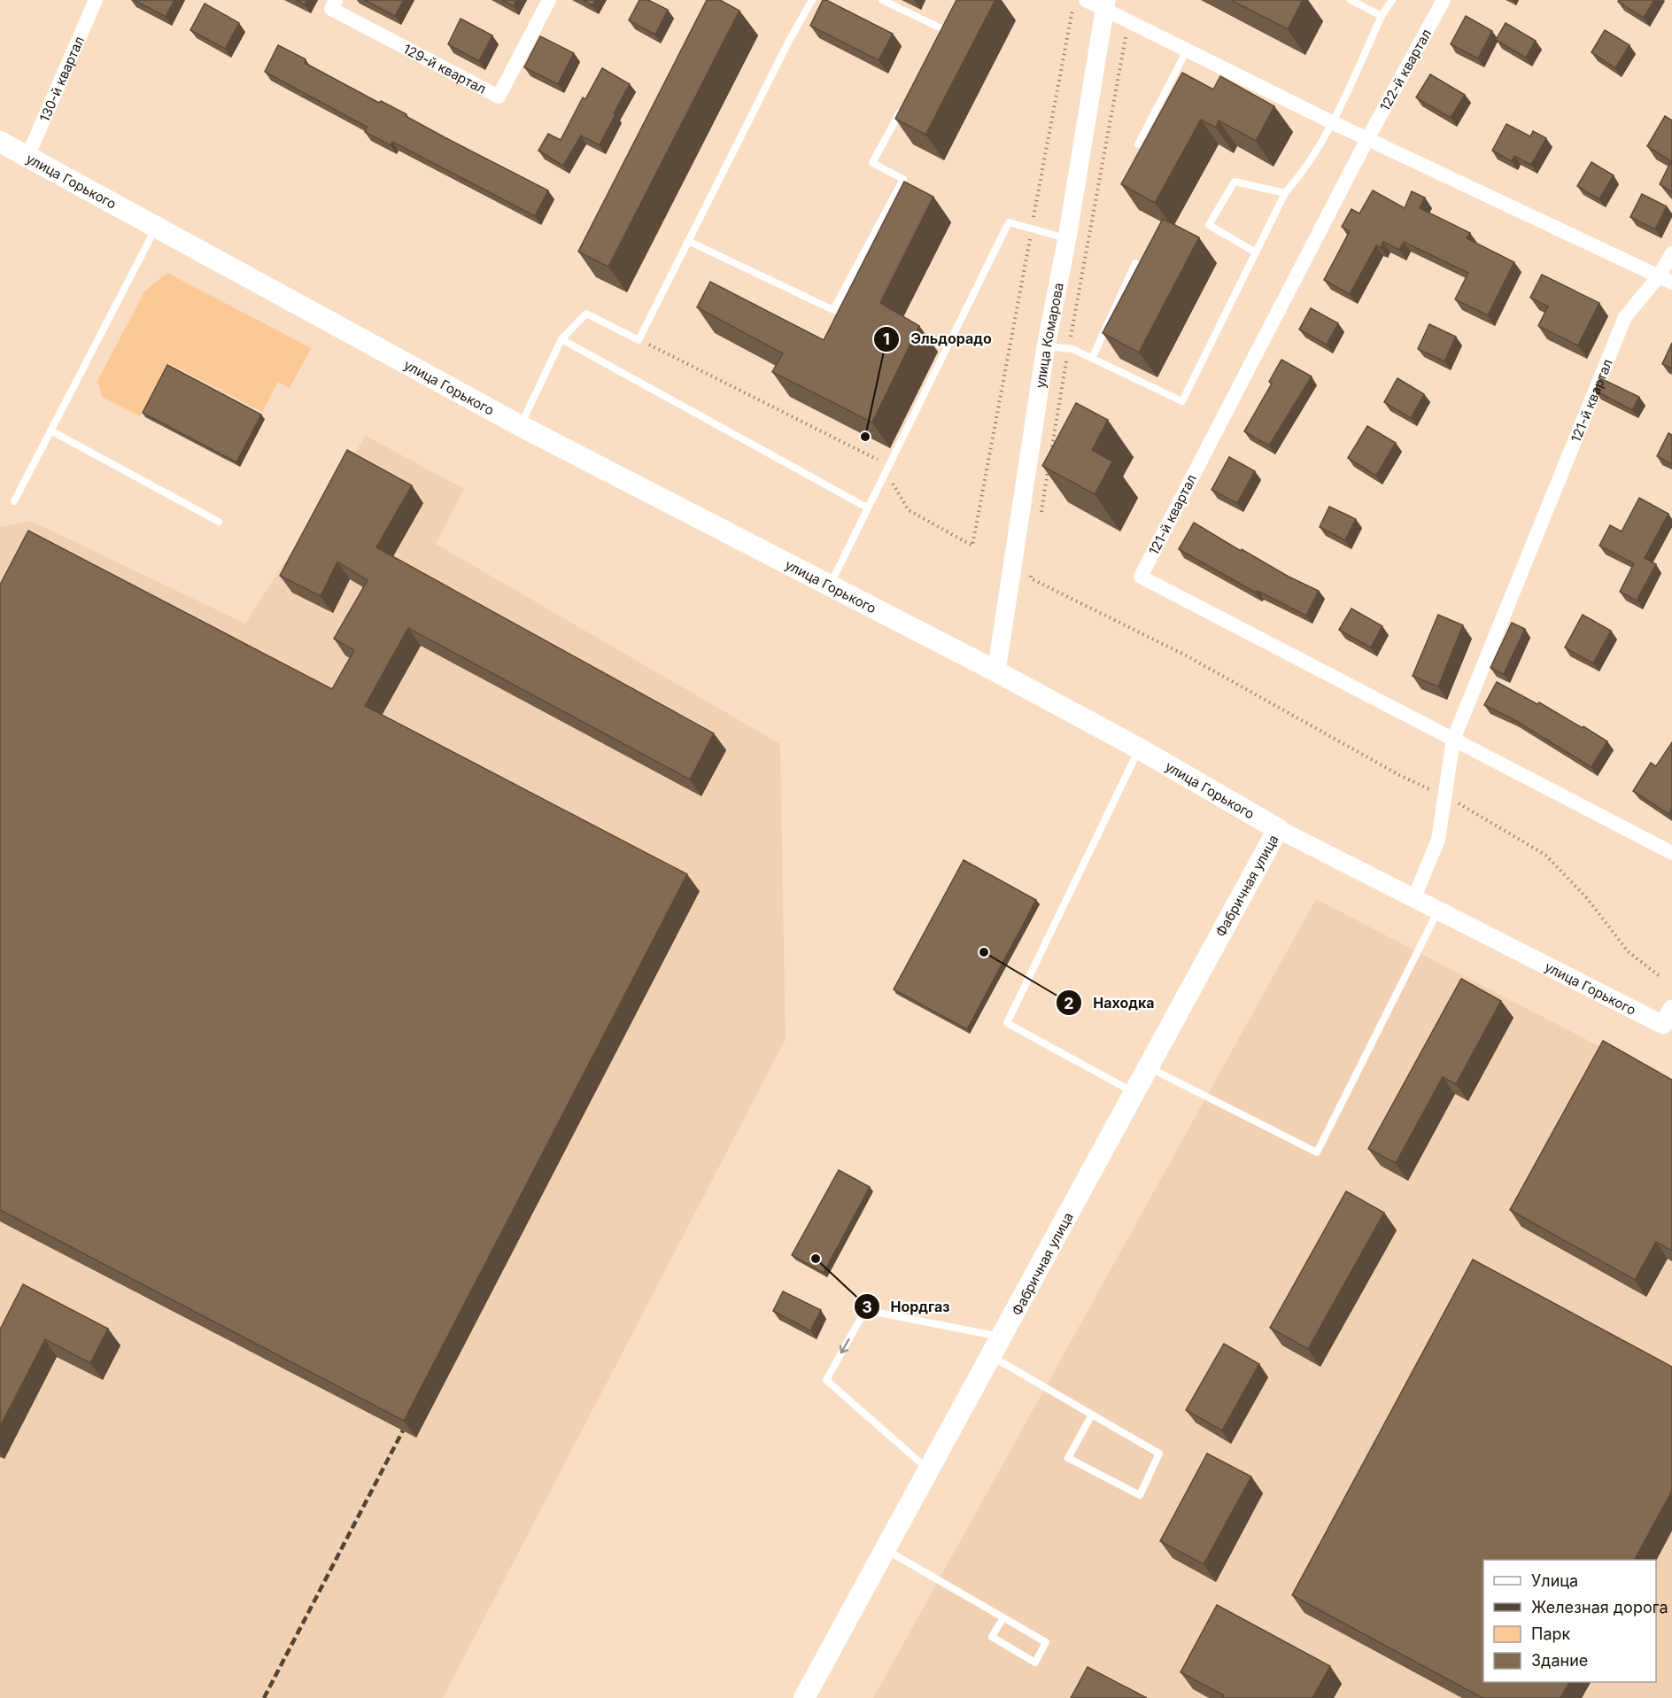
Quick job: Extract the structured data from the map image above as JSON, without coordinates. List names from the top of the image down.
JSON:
{
  "streets": {
    "main road": ["улица Горького", "Фабричная улица"],
    "street": [
      "129-й квартал",
      "122-й квартал",
      "130-й квартал",
      "улица Комарова",
      "121-й квартал"
    ]
  },
  "crossings": [
    ["122-й квартал", "121-й квартал"],
    ["130-й квартал", "улица Горького"],
    ["улица Горького", "улица Комарова"],
    ["улица Горького", "Фабричная улица"]
  ],
  "places": ["Эльдорадо", "Находка", "Нордгаз"],
  "legend": [
    "Улица",
    "Железная дорога",
    "Парк",
    "Здание"
  ]
}
